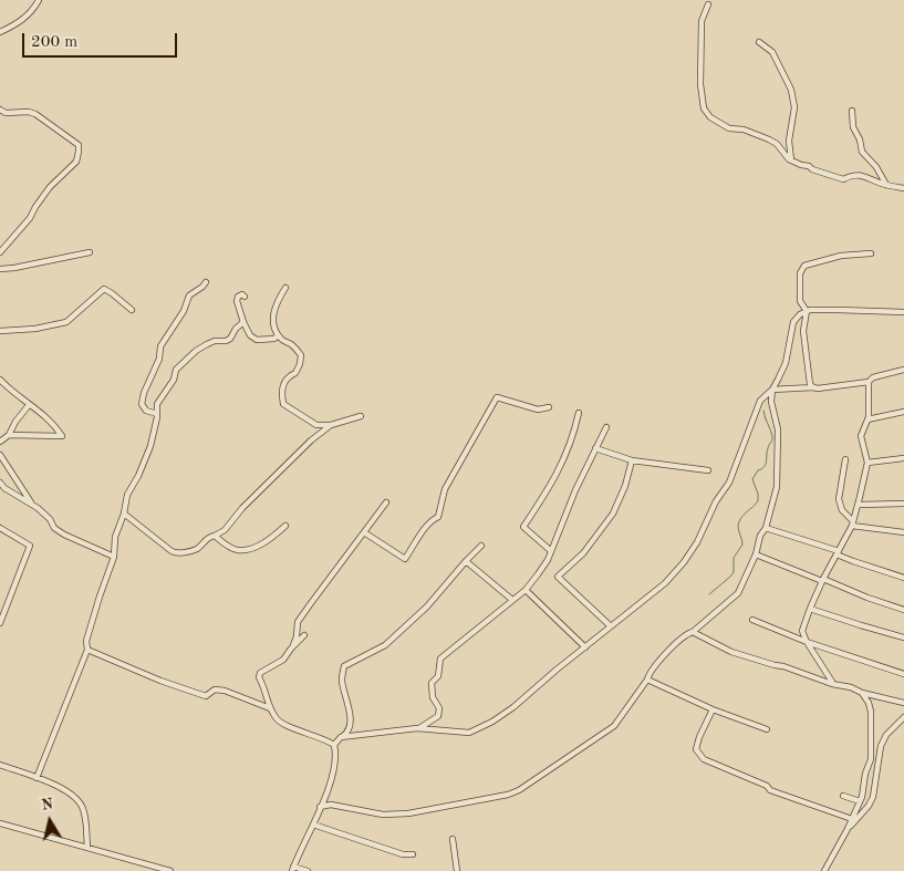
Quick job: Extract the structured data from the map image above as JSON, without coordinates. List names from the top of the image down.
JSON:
{
  "scale_bar": "200 m",
  "north": "top"
}
